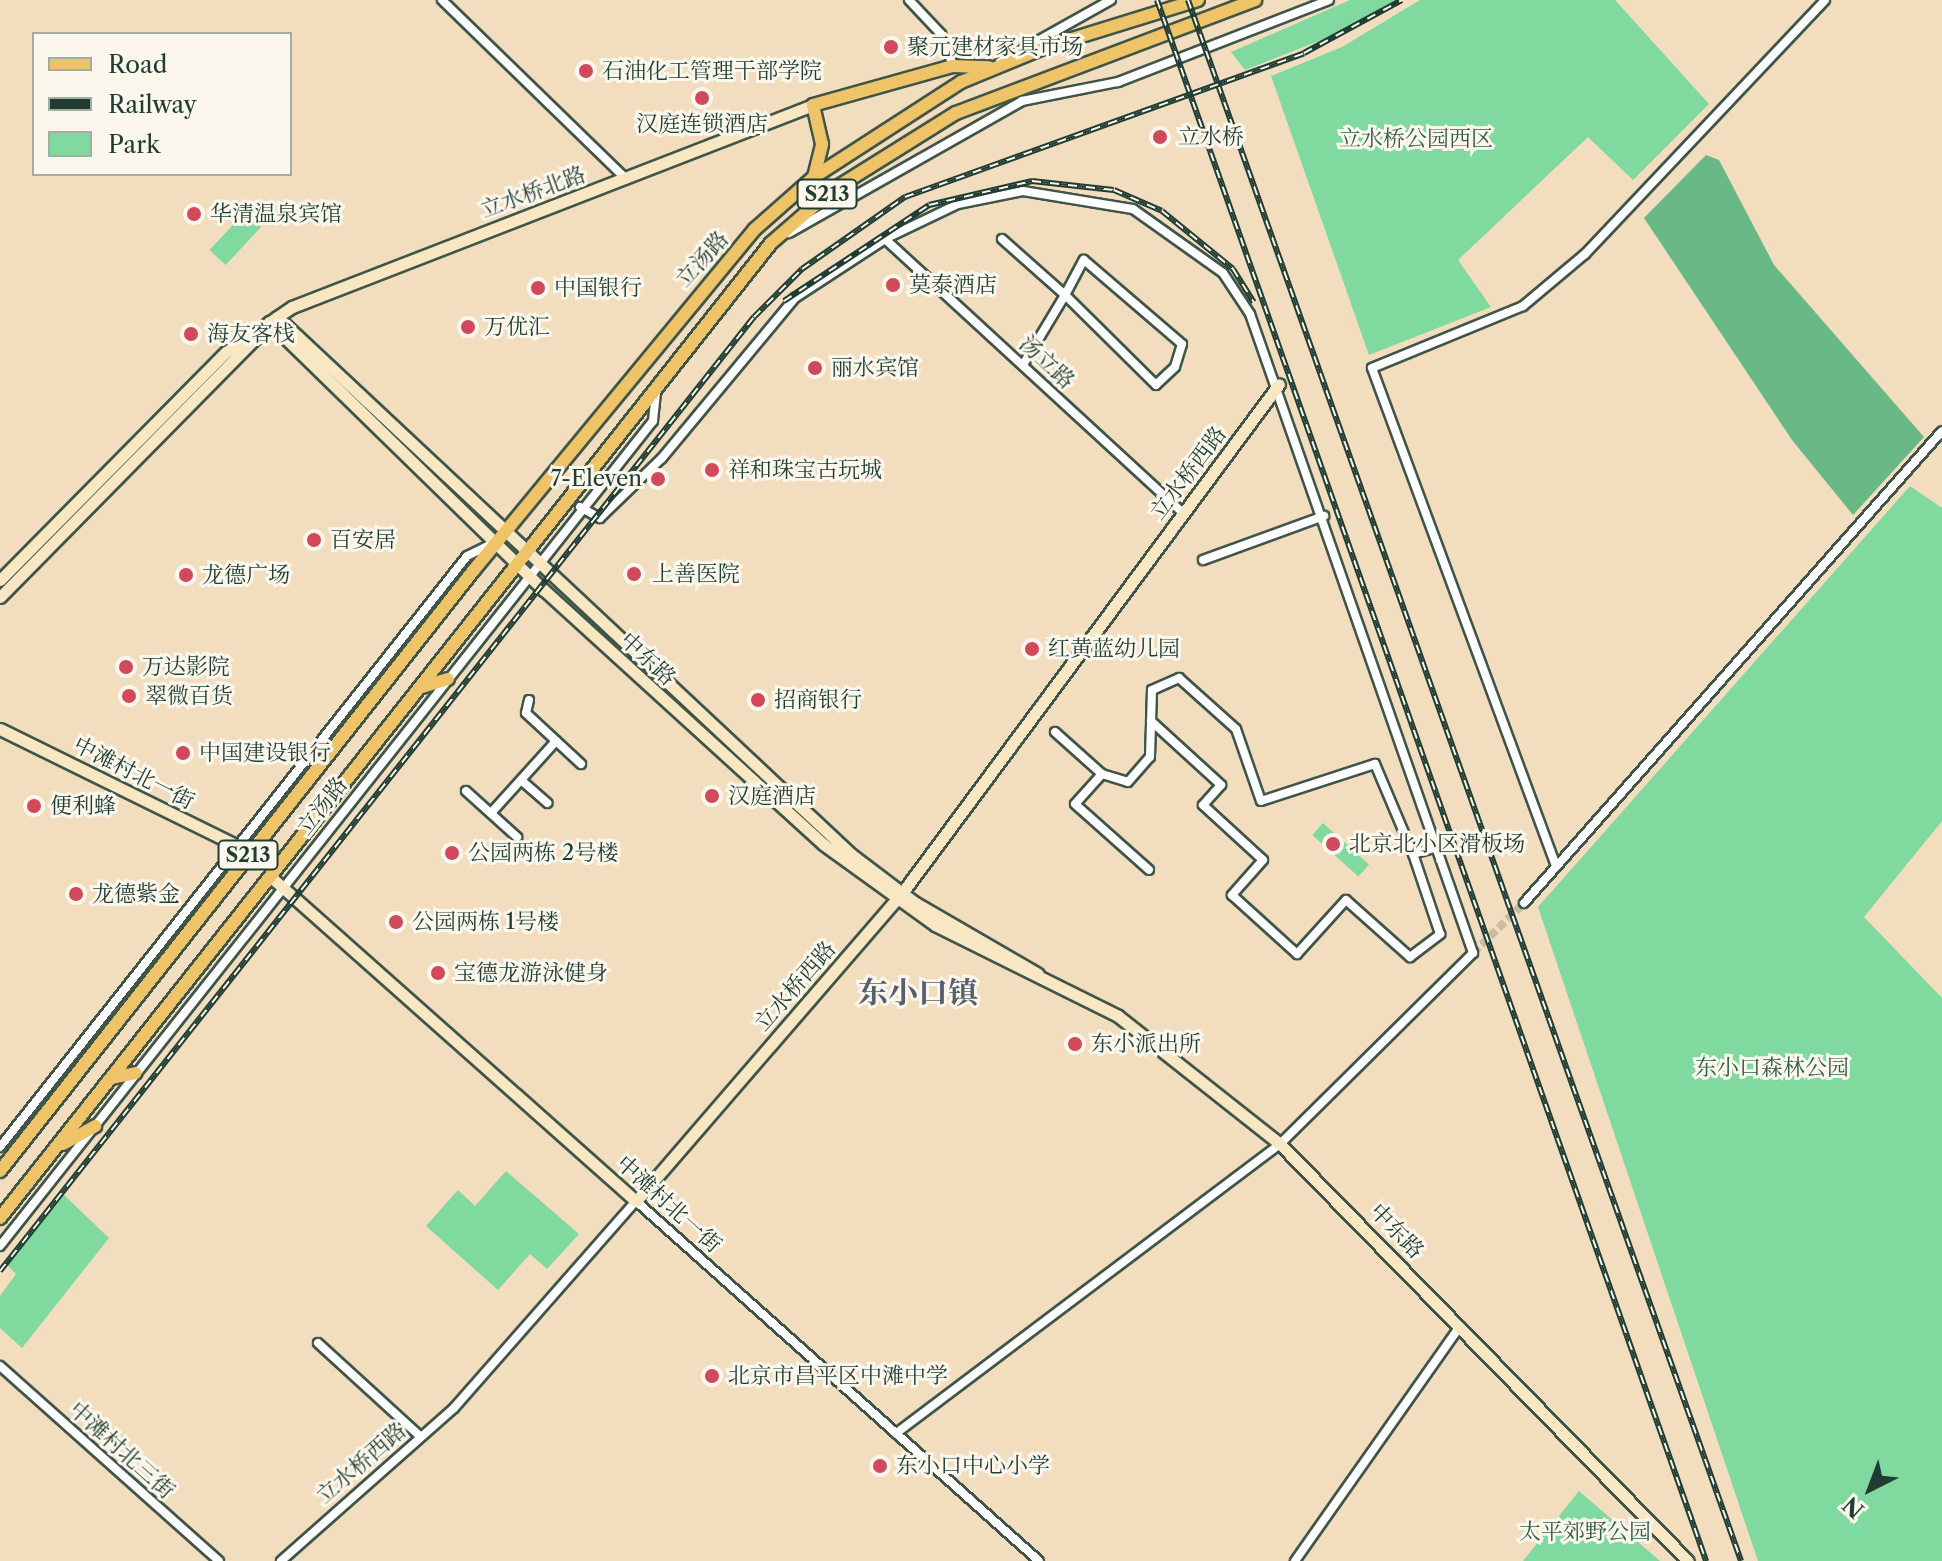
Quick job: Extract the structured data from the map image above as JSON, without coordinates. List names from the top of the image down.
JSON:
{
  "streets": {
    "main road": ["S213", "立汤路"],
    "street": [
      "立水桥北路",
      "汤立路",
      "立水桥西路",
      "中东路",
      "中滩村北一街",
      "中滩村北三街"
    ]
  },
  "crossings": [
    ["立水桥北路", "中东路"],
    ["立汤路", "中东路"],
    ["立汤路", "中滩村北一街"],
    ["汤立路", "立水桥西路"],
    ["立水桥西路", "中东路"],
    ["立水桥西路", "中滩村北一街"]
  ],
  "districts": ["东小口镇"],
  "parks": ["立水桥公园西区", "东小口森林公园", "太平郊野公园"],
  "places": [
    "聚元建材家具市场",
    "石油化工管理干部学院",
    "汉庭连锁酒店",
    "立水桥",
    "华清温泉宾馆",
    "莫泰酒店",
    "中国银行",
    "万优汇",
    "海友客栈",
    "丽水宾馆",
    "祥和珠宝古玩城",
    "7-Eleven",
    "百安居",
    "上善医院",
    "龙德广场",
    "红黄蓝幼儿园",
    "万达影院",
    "翠微百货",
    "招商银行",
    "中国建设银行",
    "汉庭酒店",
    "便利蜂",
    "北京北小区滑板场",
    "公园两栋 2号楼",
    "龙德紫金",
    "公园两栋 1号楼",
    "宝德龙游泳健身",
    "东小派出所",
    "北京市昌平区中滩中学",
    "东小口中心小学"
  ],
  "legend": ["Road", "Railway", "Park"],
  "north": "bottom left"
}
